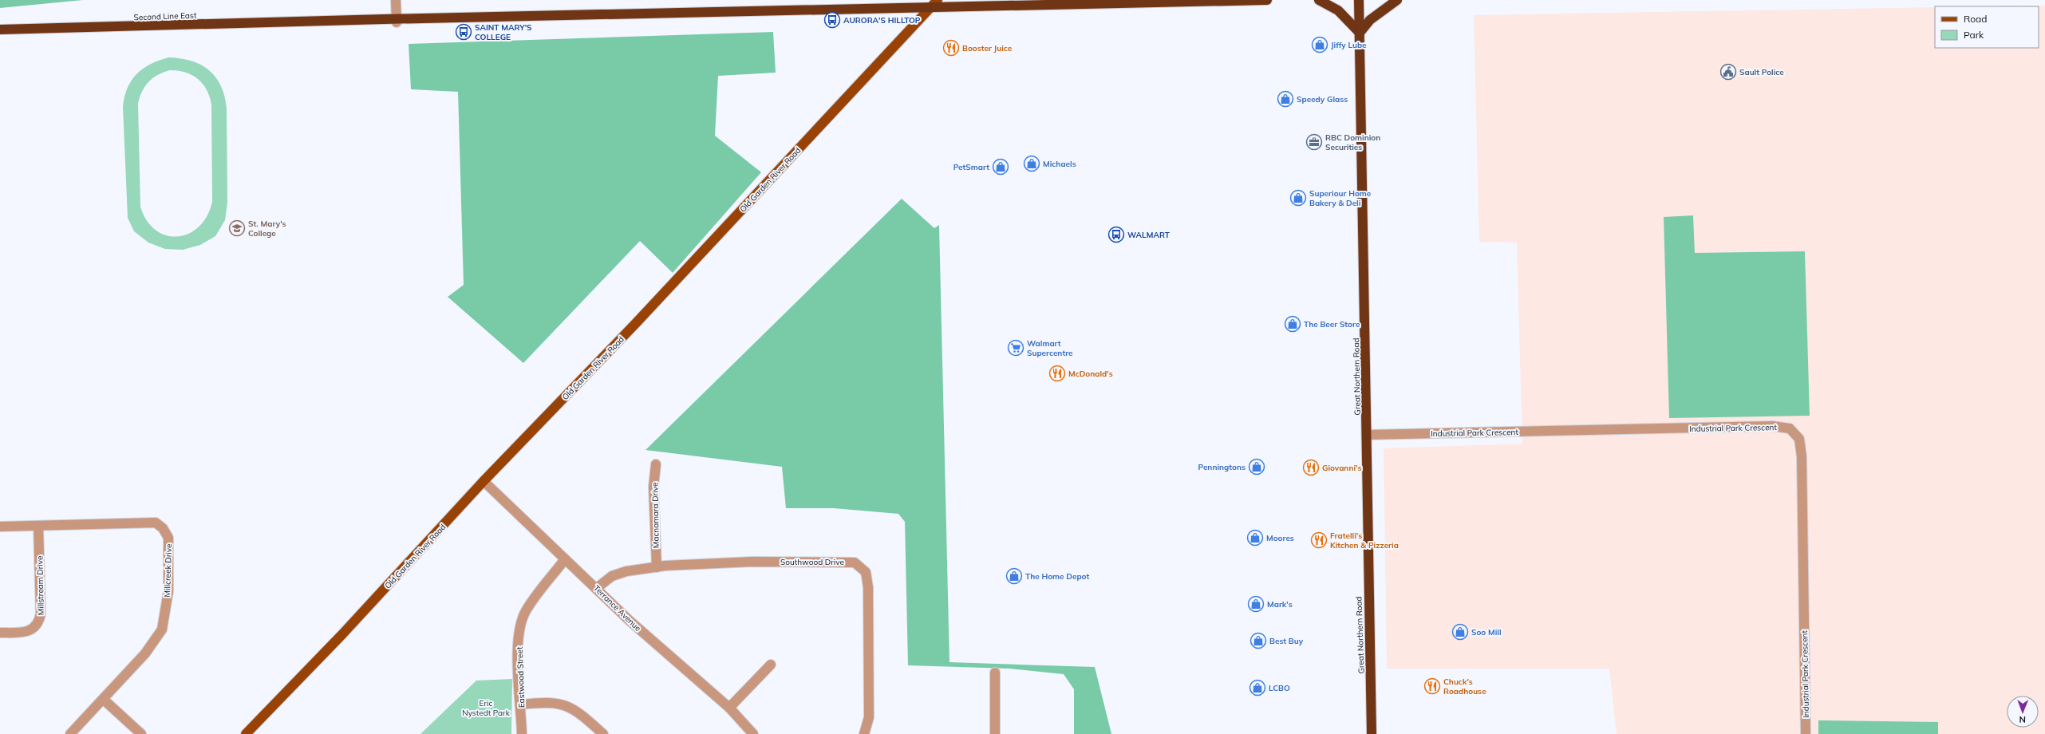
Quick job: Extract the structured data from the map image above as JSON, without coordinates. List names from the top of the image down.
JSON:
{
  "streets": {
    "highway": ["Second Line East", "Great Northern Road"],
    "main road": ["Old Garden River Road"],
    "street": [
      "Industrial Park Crescent",
      "Macnamara Drive",
      "Southwood Drive",
      "Millcreek Drive",
      "Millstream Drive",
      "Terrance Avenue",
      "Eastwood Street"
    ]
  },
  "crossings": [
    ["Second Line East", "Old Garden River Road"],
    ["Old Garden River Road", "Terrance Avenue"],
    ["Great Northern Road", "Industrial Park Crescent"],
    ["Macnamara Drive", "Southwood Drive"],
    ["Southwood Drive", "Terrance Avenue"],
    ["Millcreek Drive", "Millstream Drive"],
    ["Terrance Avenue", "Eastwood Street"]
  ],
  "parks": ["Eric Nystedt Park"],
  "places": {
    "bus stop": ["AURORA'S HILLTOP", "SAINT MARY'S COLLEGE", "WALMART"],
    "shop": [
      "Jiffy Lube",
      "Speedy Glass",
      "Michaels",
      "PetSmart",
      "Superiour Home Bakery & Deli",
      "The Beer Store",
      "Penningtons",
      "Moores",
      "The Home Depot",
      "Mark's",
      "Soo Mill",
      "Best Buy",
      "LCBO"
    ],
    "restaurant": [
      "Booster Juice",
      "McDonald's",
      "Giovanni's",
      "Fratelli's Kitchen & Pizzeria",
      "Chuck's Roadhouse"
    ],
    "public building": ["Sault Police"],
    "office": ["RBC Dominion Securities"],
    "school or university": ["St. Mary's College"],
    "supermarket": ["Walmart Supercentre"]
  },
  "legend": ["Road", "Park"],
  "north": "bottom"
}
